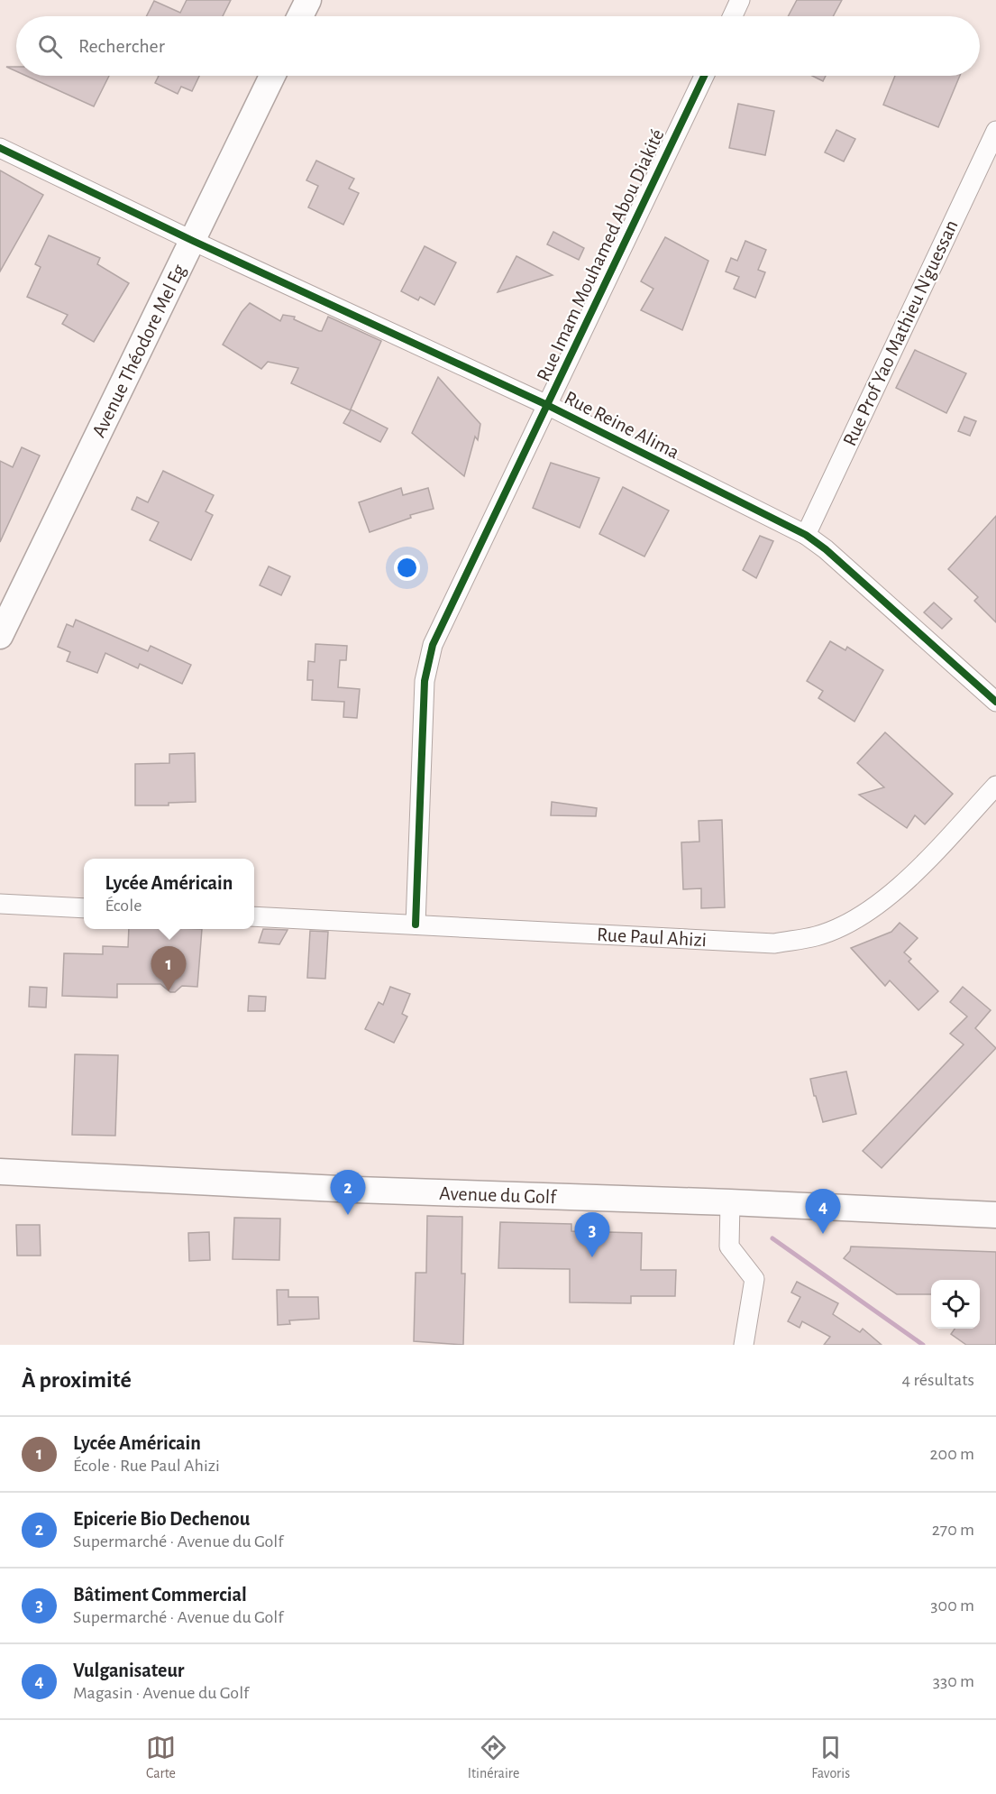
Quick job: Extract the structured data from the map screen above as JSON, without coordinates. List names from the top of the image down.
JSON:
{
  "streets": {
    "main road": ["Avenue Théodore Mel Eg", "Avenue du Golf"],
    "street": [
      "Rue Imam Mouhamed Abou Diakité",
      "Rue Prof Yao Mathieu N'guessan",
      "Rue Reine Alima",
      "Rue Paul Ahizi"
    ]
  },
  "crossings": [
    ["Rue Imam Mouhamed Abou Diakité", "Rue Reine Alima"],
    ["Rue Imam Mouhamed Abou Diakité", "Rue Paul Ahizi"],
    ["Rue Prof Yao Mathieu N'guessan", "Rue Reine Alima"],
    ["Avenue Théodore Mel Eg", "Rue Reine Alima"]
  ],
  "page": {
    "search": "Rechercher",
    "popup": ["Lycée Américain", "École"],
    "pins": [
      "1",
      "2",
      "4",
      "3"
    ],
    "heading": ["À proximité", "4 résultats"],
    "list": [
      {
        "mark": "1",
        "name": "Lycée Américain",
        "note": "École · Rue Paul Ahizi",
        "value": "200 m"
      },
      {
        "mark": "2",
        "name": "Epicerie Bio Dechenou",
        "note": "Supermarché · Avenue du Golf",
        "value": "270 m"
      },
      {
        "mark": "3",
        "name": "Bâtiment Commercial",
        "note": "Supermarché · Avenue du Golf",
        "value": "300 m"
      },
      {
        "mark": "4",
        "name": "Vulganisateur",
        "note": "Magasin · Avenue du Golf",
        "value": "330 m"
      }
    ],
    "nav": ["Carte", "Itinéraire", "Favoris"]
  }
}
